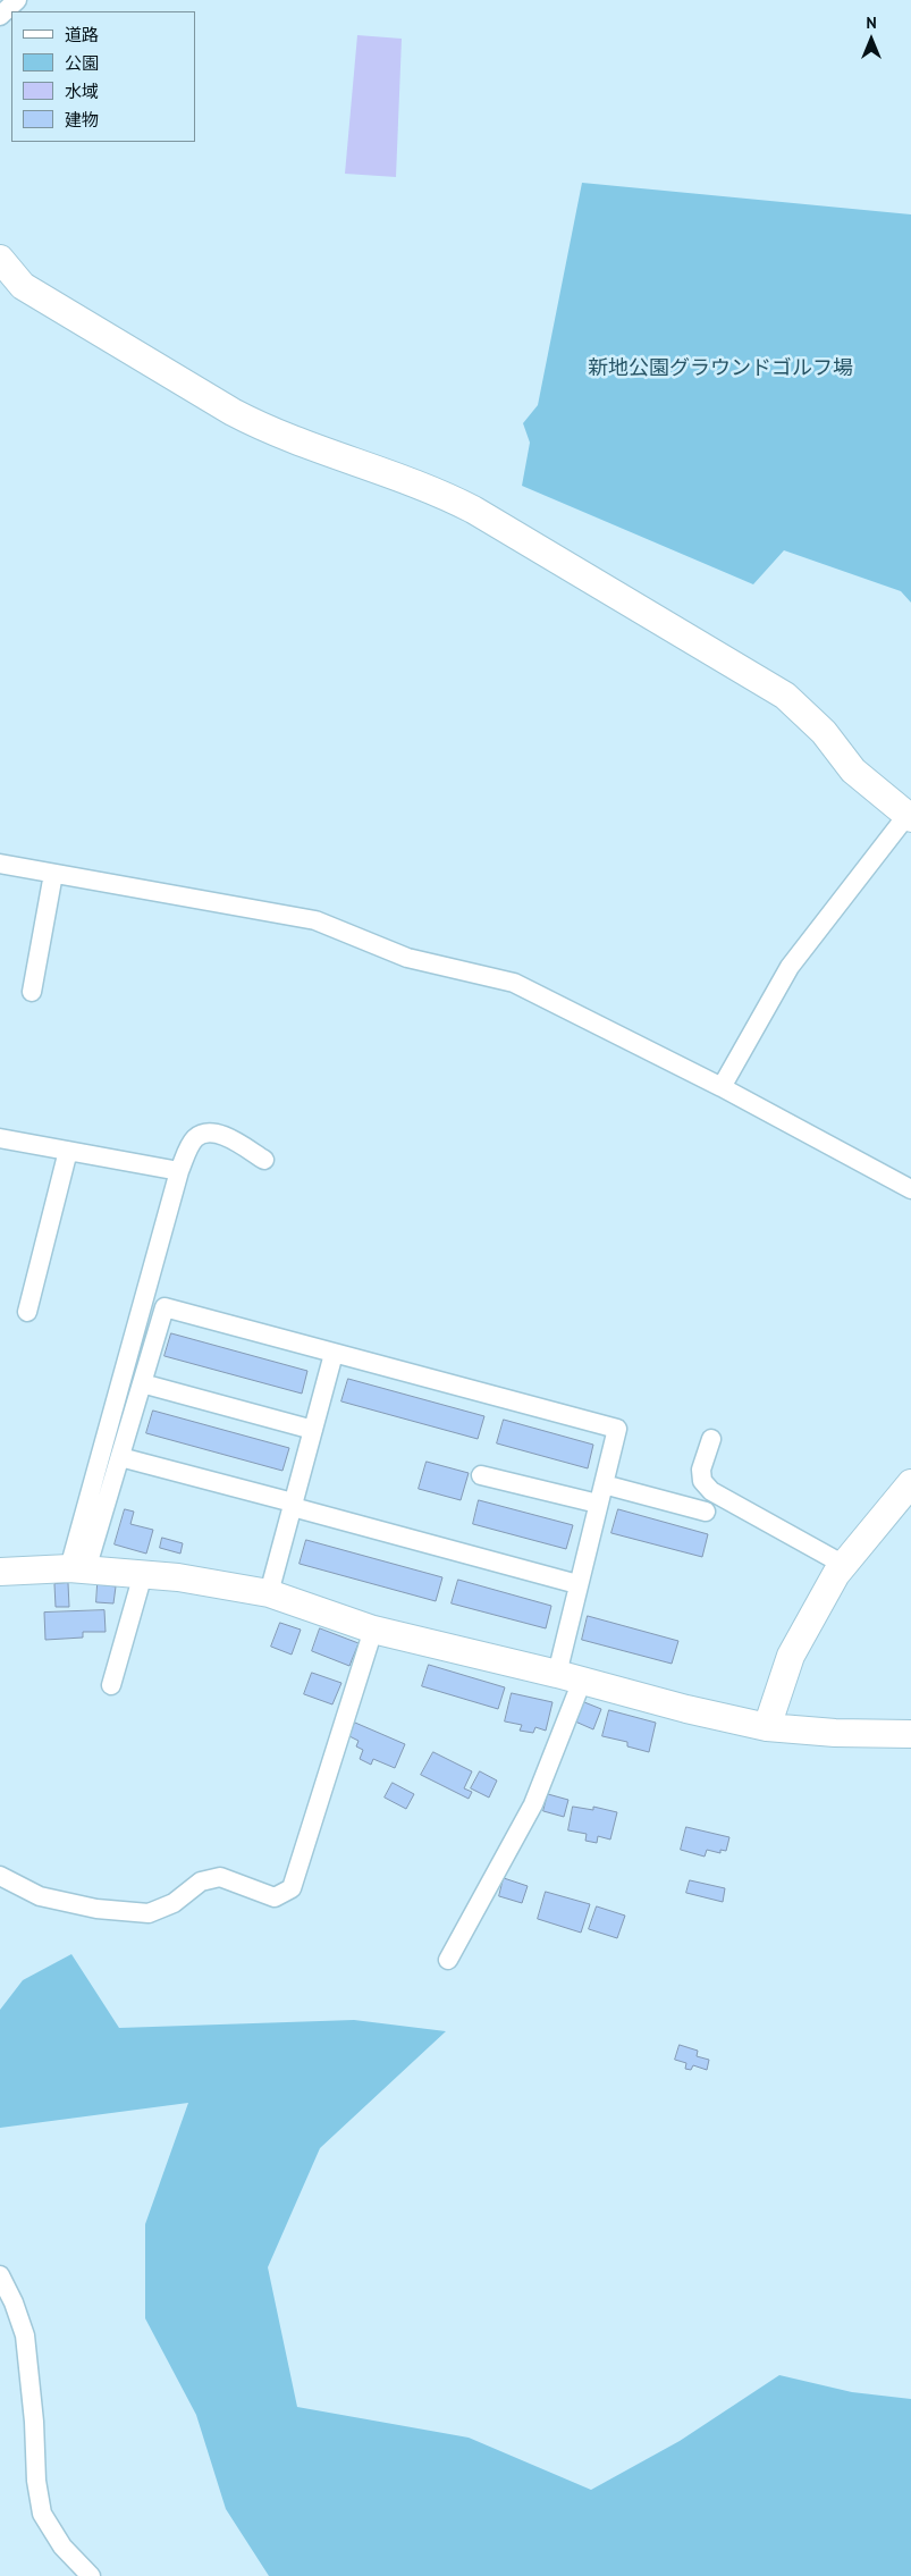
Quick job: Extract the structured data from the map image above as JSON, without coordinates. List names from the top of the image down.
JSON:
{
  "parks": ["新地公園グラウンドゴルフ場"],
  "legend": [
    "道路",
    "公園",
    "水域",
    "建物"
  ],
  "north": "top"
}
